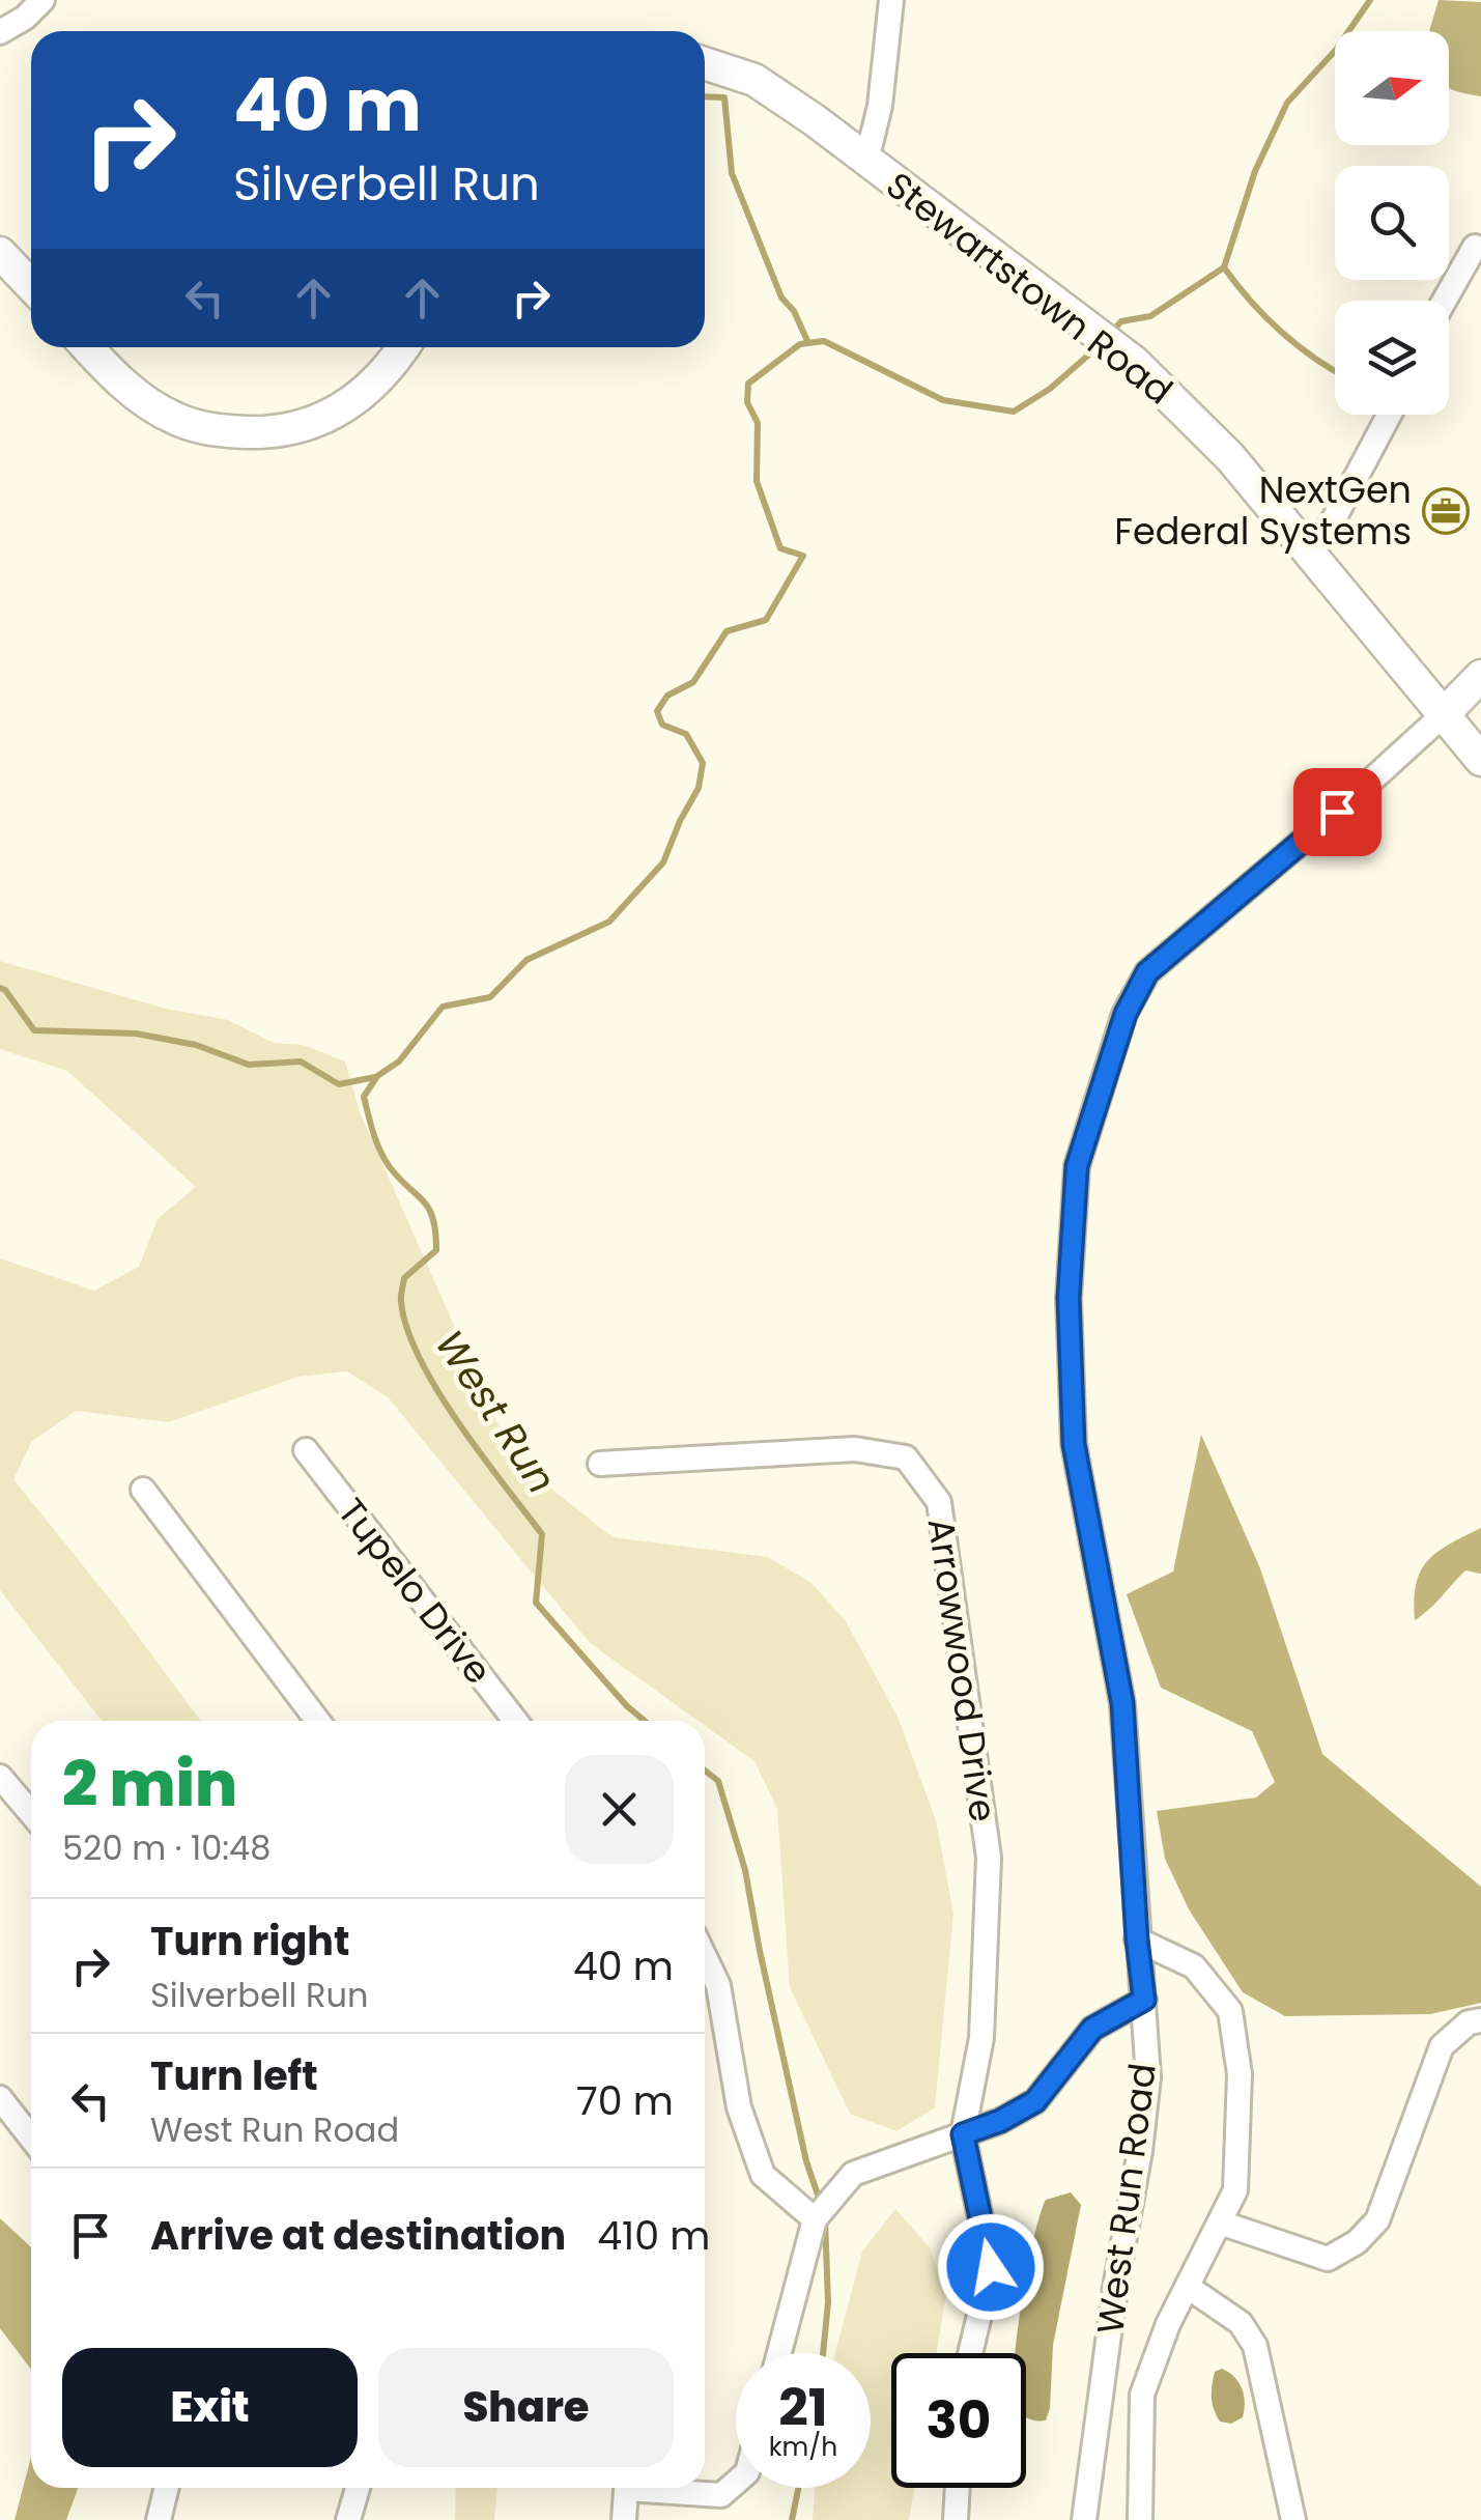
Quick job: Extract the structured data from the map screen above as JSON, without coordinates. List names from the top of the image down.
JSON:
{
  "streets": {
    "street": [
      "Stewartstown Road",
      "Tupelo Drive",
      "Arrowwood Drive",
      "West Run Road"
    ]
  },
  "crossings": [
    ["Stewartstown Road", "West Run Road"]
  ],
  "water": ["West Run"],
  "places": {
    "office": ["NextGen Federal Systems"]
  },
  "north": "right",
  "page": {
    "turn": ["40 m", "Silverbell Run"],
    "heading": ["2 min", "520 m · 10:48"],
    "list": [
      {
        "name": "Turn right",
        "note": "Silverbell Run",
        "value": "40 m"
      },
      {
        "name": "Turn left",
        "note": "West Run Road",
        "value": "70 m"
      },
      {
        "name": "Arrive at destination",
        "value": "410 m"
      }
    ],
    "buttons": ["Exit", "Share"],
    "speed": "21 km/h",
    "limit": "30"
  }
}
